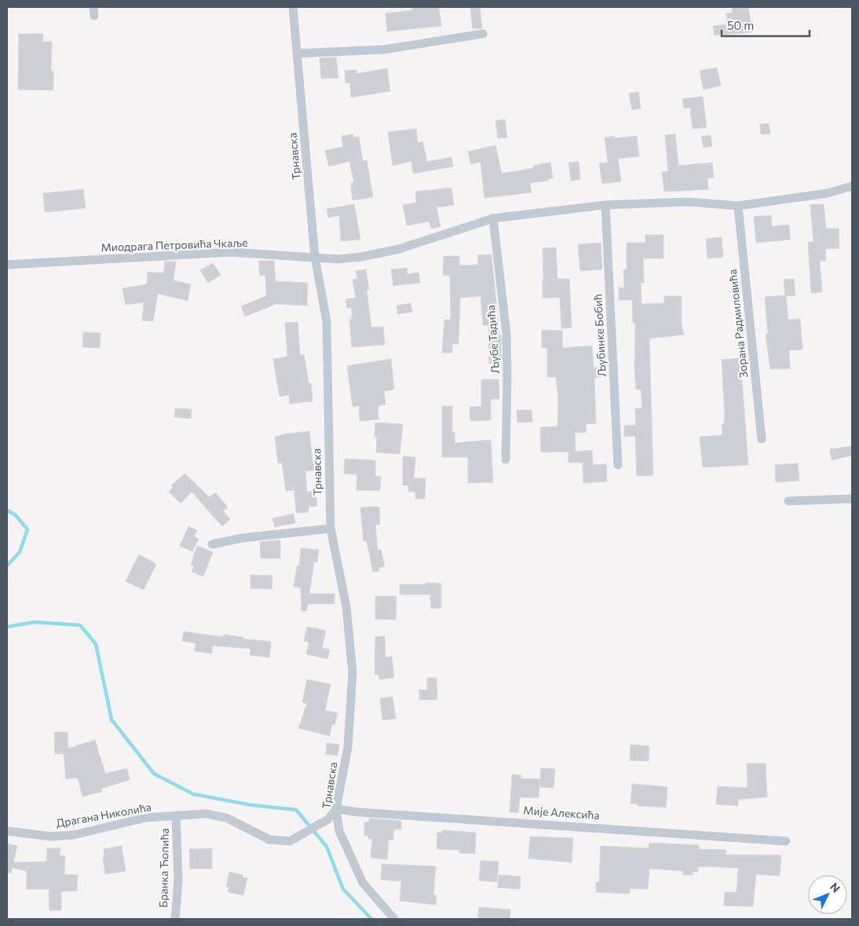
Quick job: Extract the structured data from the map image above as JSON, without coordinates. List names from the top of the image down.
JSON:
{
  "streets": {
    "street": [
      "Трнавска",
      "Миодрага Петровића Чкаље",
      "Зорана Радмиловића",
      "Љубинке Бобић",
      "Љубе Тадића",
      "Мије Алексића",
      "Драгана Николића",
      "Бранка Ћопића"
    ]
  },
  "crossings": [
    ["Трнавска", "Миодрага Петровића Чкаље"],
    ["Трнавска", "Мије Алексића"],
    ["Трнавска", "Драгана Николића"],
    ["Миодрага Петровића Чкаље", "Зорана Радмиловића"],
    ["Миодрага Петровића Чкаље", "Љубинке Бобић"],
    ["Миодрага Петровића Чкаље", "Љубе Тадића"],
    ["Мије Алексића", "Драгана Николића"],
    ["Драгана Николића", "Бранка Ћопића"]
  ],
  "scale_bar": "50 m",
  "north": "top right"
}
